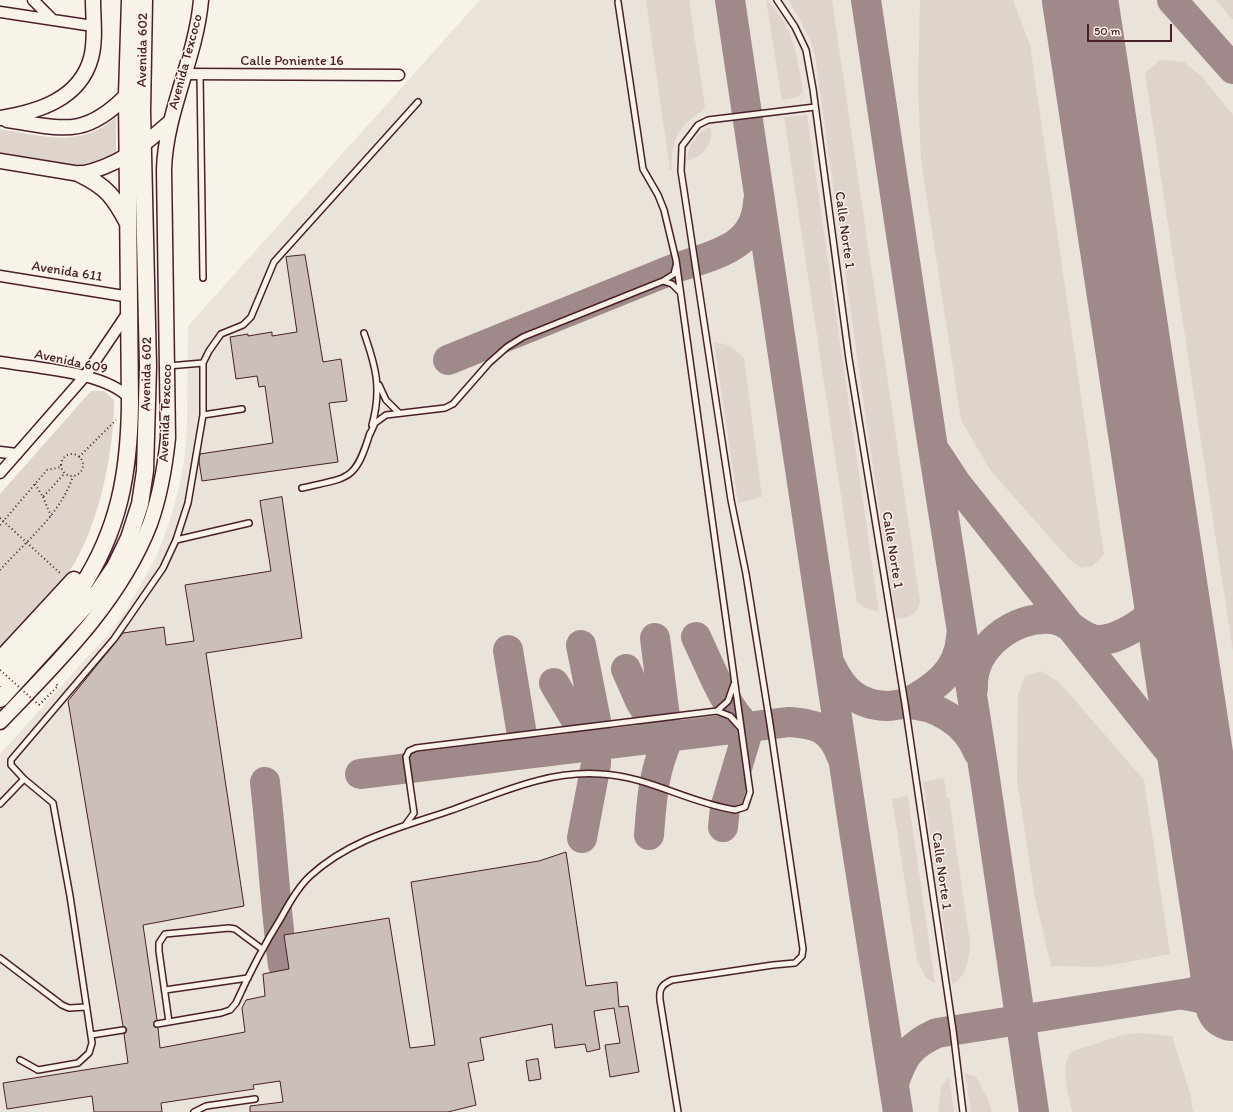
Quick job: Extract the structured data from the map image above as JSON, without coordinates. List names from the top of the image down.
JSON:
{
  "streets": {
    "main road": ["Avenida 602", "Avenida Texcoco"],
    "street": ["Calle Poniente 16", "Avenida 611", "Avenida 609"],
    "lane": ["Calle Norte 1"]
  },
  "crossings": [
    ["Avenida 602", "Avenida Texcoco"],
    ["Avenida 602", "Avenida 611"],
    ["Avenida 602", "Avenida 609"],
    ["Calle Poniente 16", "Avenida Texcoco"]
  ],
  "scale_bar": "50 m"
}
